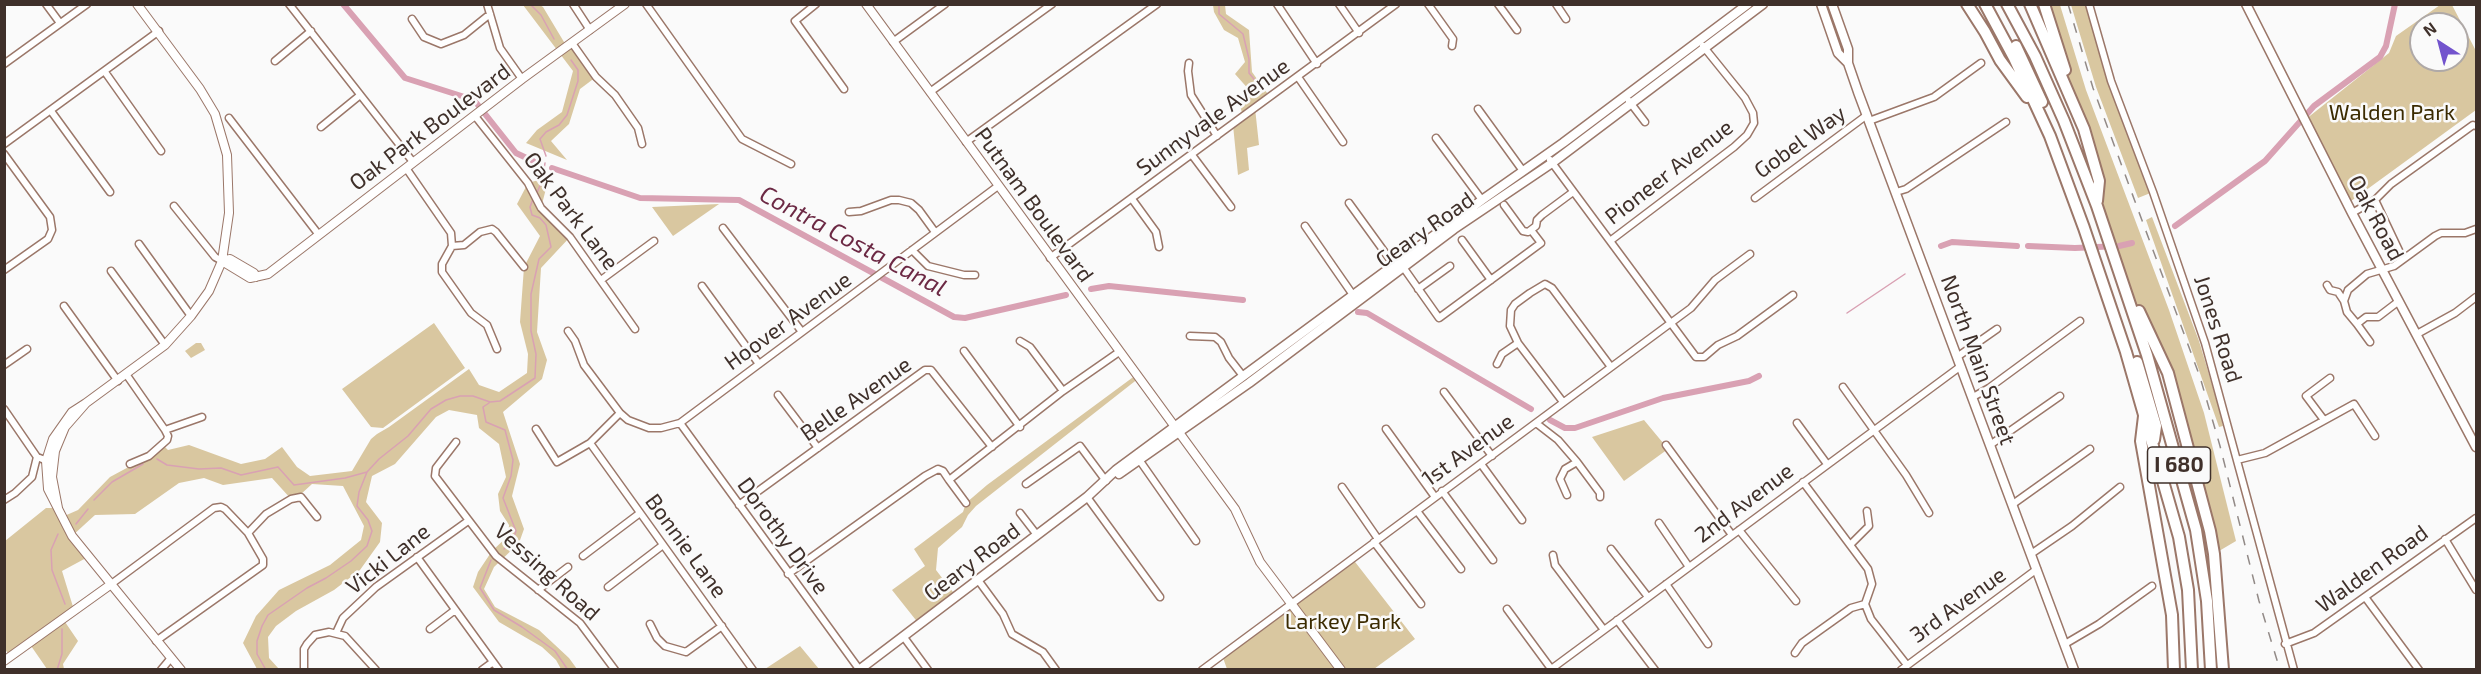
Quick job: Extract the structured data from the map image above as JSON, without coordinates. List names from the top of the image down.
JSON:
{
  "streets": {
    "highway": ["I 680"],
    "main road": ["Oak Road", "Geary Road", "North Main Street"],
    "street": [
      "Sunnyvale Avenue",
      "Oak Park Boulevard",
      "Gobel Way",
      "Pioneer Avenue",
      "Putnam Boulevard",
      "Oak Park Lane",
      "Hoover Avenue",
      "Jones Road",
      "Belle Avenue",
      "1st Avenue",
      "2nd Avenue",
      "Dorothy Drive",
      "Bonnie Lane",
      "Vicki Lane",
      "Walden Road",
      "Vessing Road",
      "3rd Avenue"
    ]
  },
  "crossings": [
    ["Sunnyvale Avenue", "Putnam Boulevard"],
    ["Oak Park Boulevard", "Oak Park Lane"],
    ["Gobel Way", "North Main Street"],
    ["Pioneer Avenue", "Geary Road"],
    ["Putnam Boulevard", "Geary Road"],
    ["Putnam Boulevard", "Hoover Avenue"],
    ["Putnam Boulevard", "1st Avenue"],
    ["Geary Road", "Dorothy Drive"],
    ["Hoover Avenue", "Dorothy Drive"],
    ["Jones Road", "Walden Road"],
    ["North Main Street", "2nd Avenue"],
    ["North Main Street", "3rd Avenue"],
    ["Belle Avenue", "Dorothy Drive"],
    ["Vicki Lane", "Vessing Road"]
  ],
  "water": ["Contra Costa Canal"],
  "parks": ["Walden Park", "Larkey Park"],
  "north": "top left"
}
